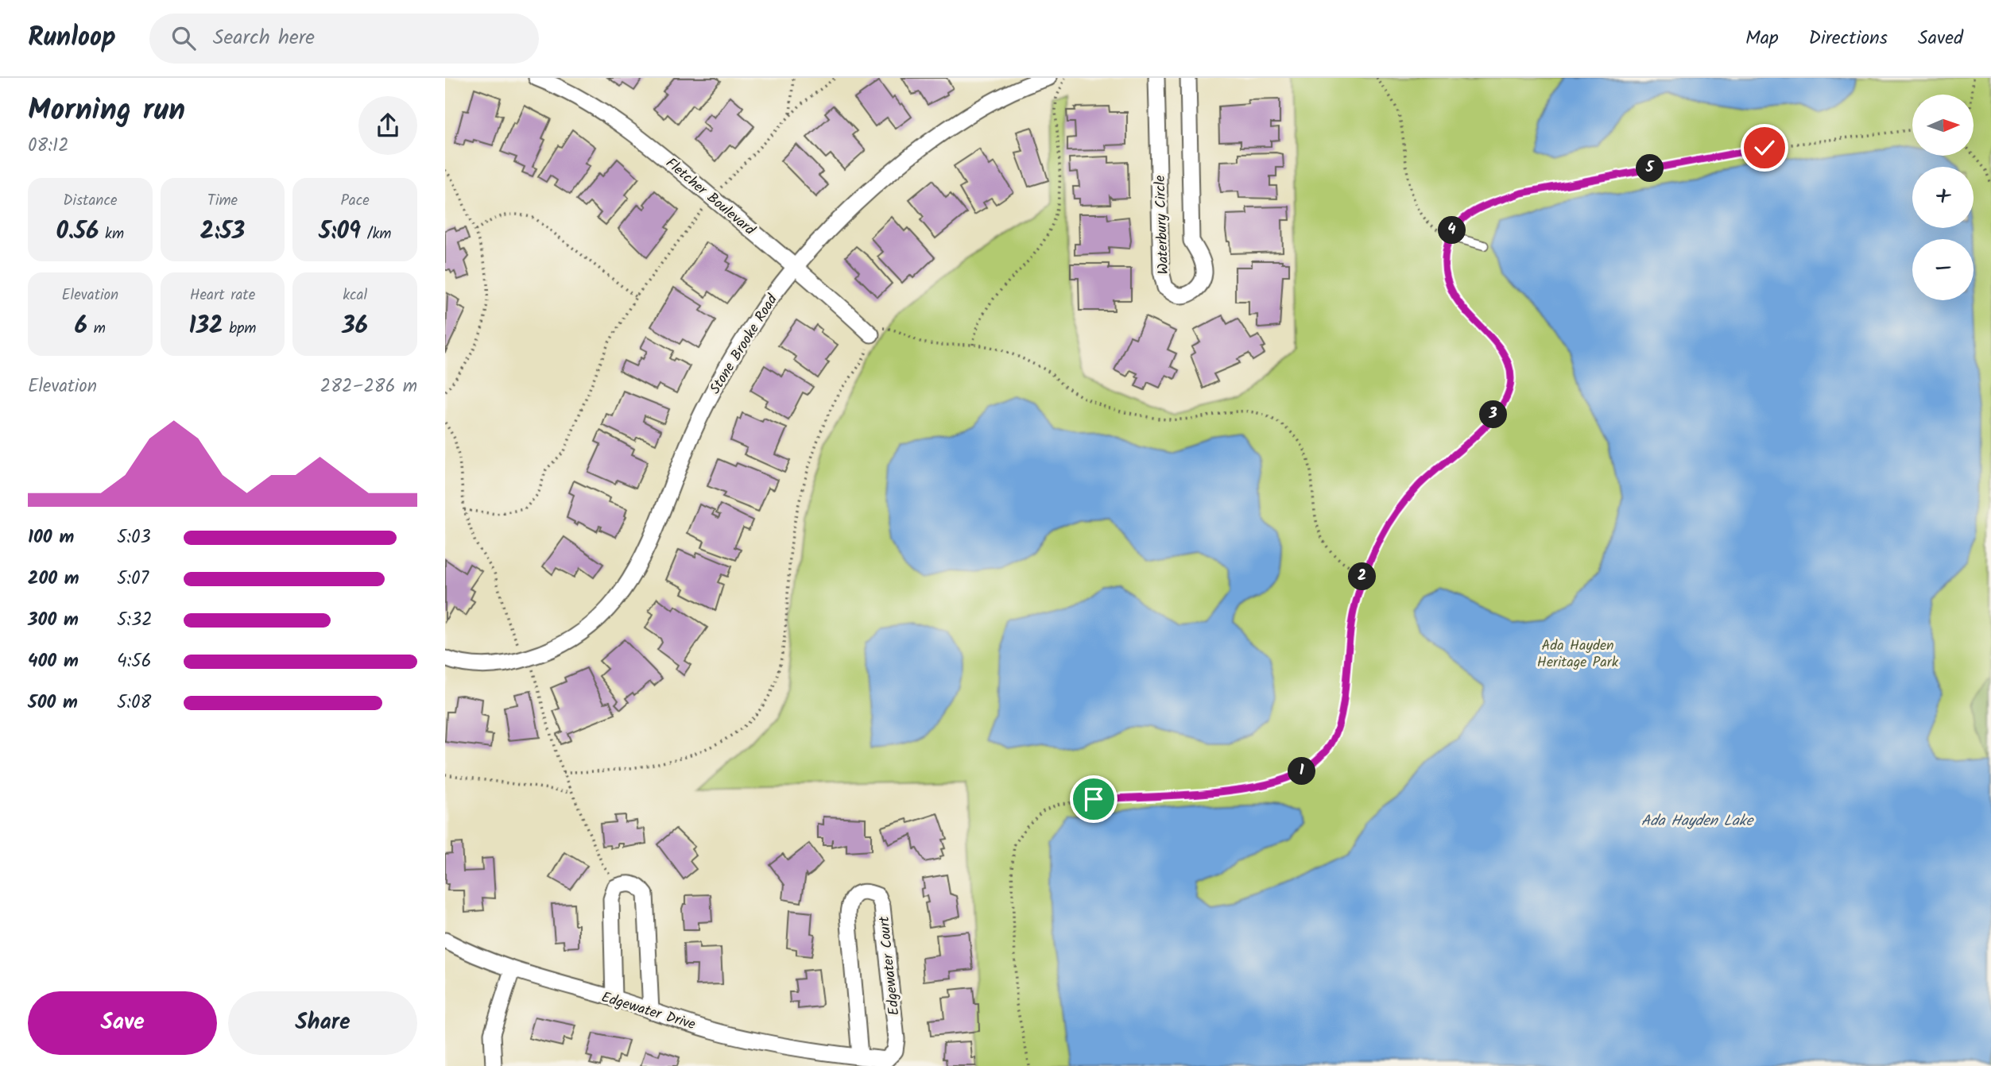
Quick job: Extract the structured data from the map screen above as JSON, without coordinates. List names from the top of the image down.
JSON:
{
  "streets": {
    "street": [
      "Fletcher Boulevard",
      "Waterbury Circle",
      "Stone Brooke Road",
      "Edgewater Court",
      "Edgewater Drive"
    ]
  },
  "crossings": [
    ["Fletcher Boulevard", "Stone Brooke Road"],
    ["Edgewater Court", "Edgewater Drive"]
  ],
  "water": ["Ada Hayden Lake"],
  "parks": ["Ada Hayden Heritage Park"],
  "north": "right",
  "page": {
    "header": "Runloop",
    "search": "Search here",
    "nav": ["Map", "Directions", "Saved"],
    "heading": ["Morning run", "08:12"],
    "map_buttons": ["+", "−"],
    "pins": [
      "5",
      "4",
      "3",
      "2",
      "1"
    ],
    "stats": [
      ["Distance", "0.56 km"],
      ["Time", "2:53"],
      ["Pace", "5:09 /km"],
      ["Elevation", "6 m"],
      ["Heart rate", "132 bpm"],
      ["kcal", "36"]
    ],
    "chart": ["Elevation", "282–286 m"],
    "list": [
      {
        "name": "100 m",
        "note": "5:03"
      },
      {
        "name": "200 m",
        "note": "5:07"
      },
      {
        "name": "300 m",
        "note": "5:32"
      },
      {
        "name": "400 m",
        "note": "4:56"
      },
      {
        "name": "500 m",
        "note": "5:08"
      }
    ],
    "buttons": ["Save", "Share"]
  }
}
